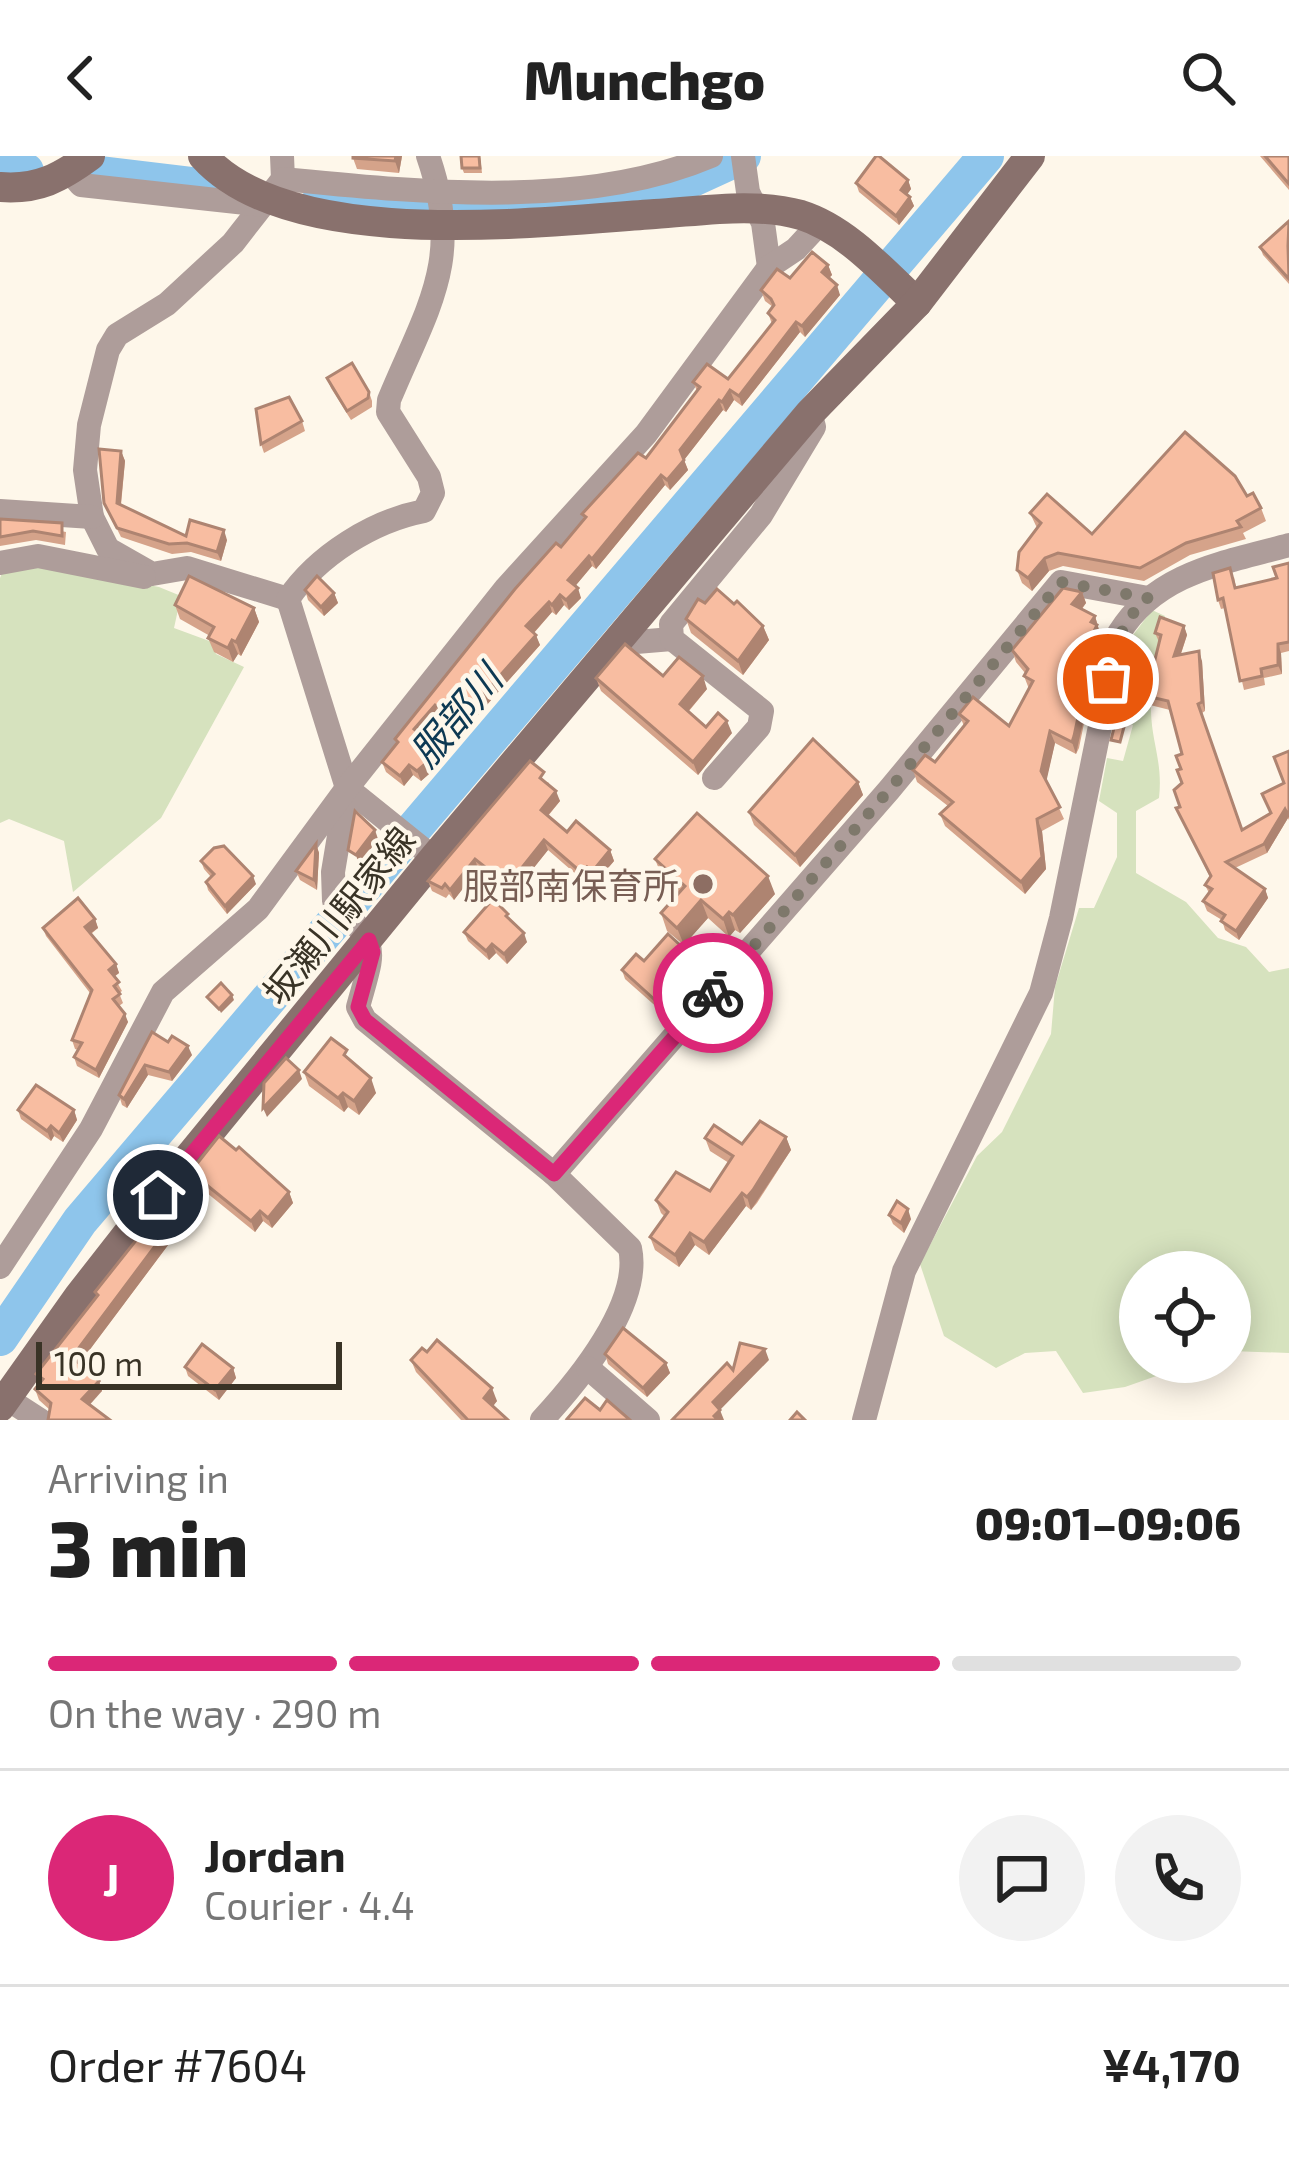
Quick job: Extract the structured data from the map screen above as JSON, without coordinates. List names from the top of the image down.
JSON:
{
  "streets": {
    "main road": ["坂瀬川駅家線"]
  },
  "water": ["服部川"],
  "places": ["服部南保育所"],
  "scale_bar": "100 m",
  "page": {
    "header": "Munchgo",
    "scale": "100 m",
    "heading": ["3 min", "Arriving in", "09:01–09:06"],
    "panel": [
      "Jordan",
      "Courier · 4.4",
      "Order #7604",
      "¥4,170"
    ],
    "bar": "On the way · 290 m",
    "round": "J"
  }
}
